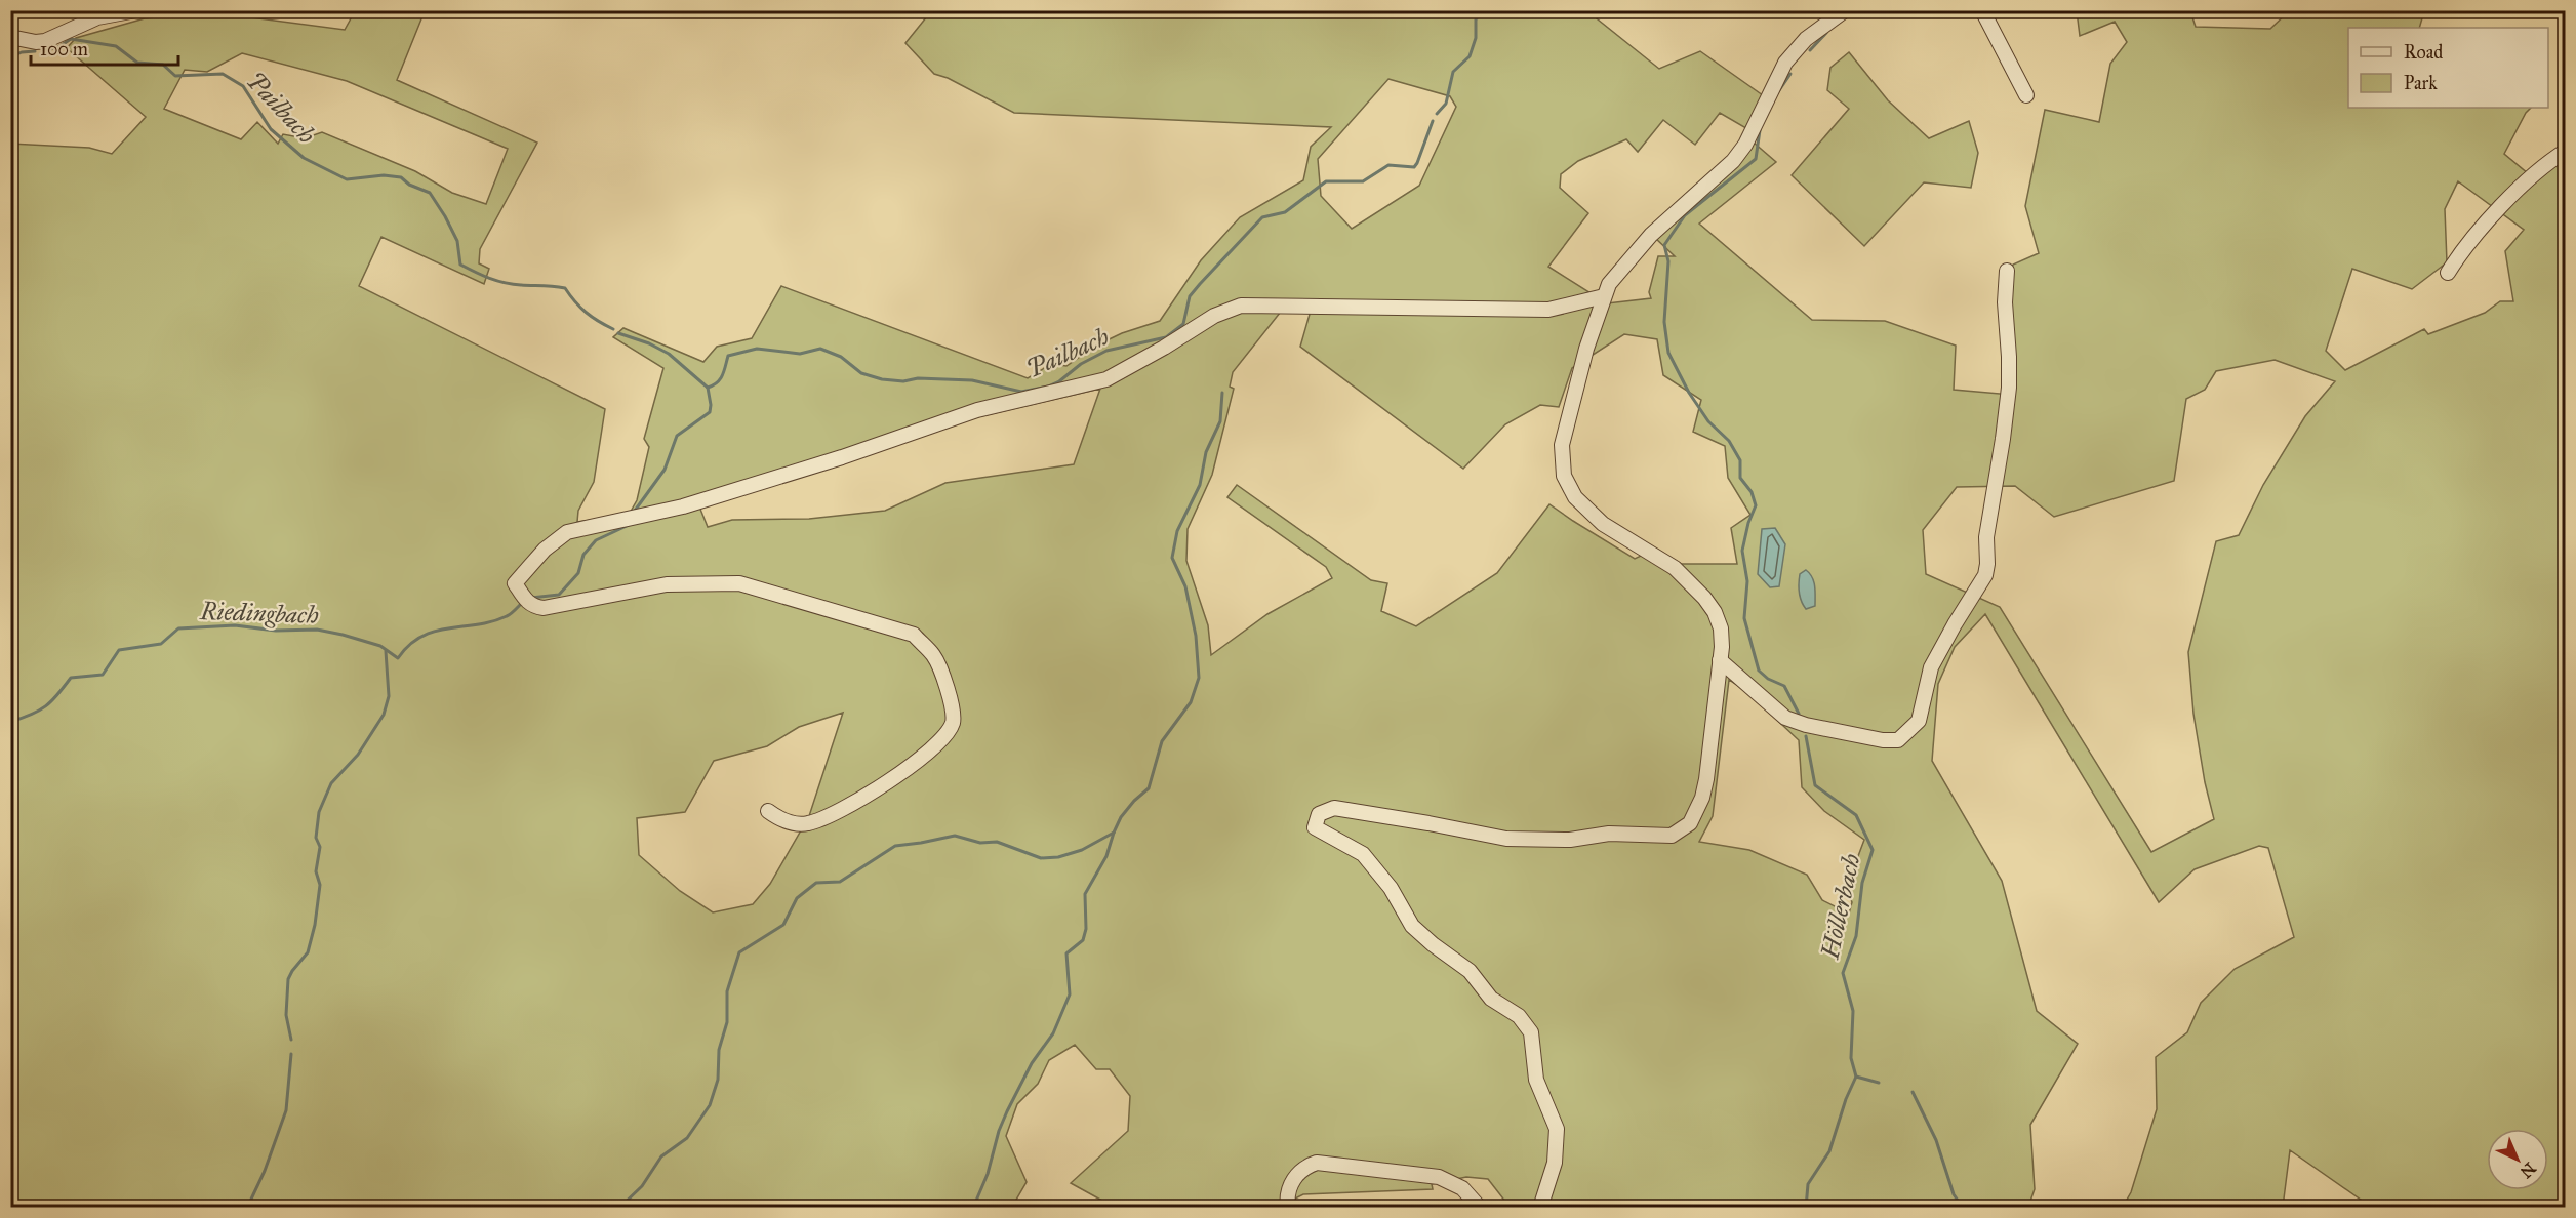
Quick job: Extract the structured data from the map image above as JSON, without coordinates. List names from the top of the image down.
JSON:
{
  "water": ["Pailbach", "Riedingbach", "Höllerbach"],
  "legend": ["Road", "Park"],
  "scale_bar": "100 m",
  "north": "bottom right"
}
